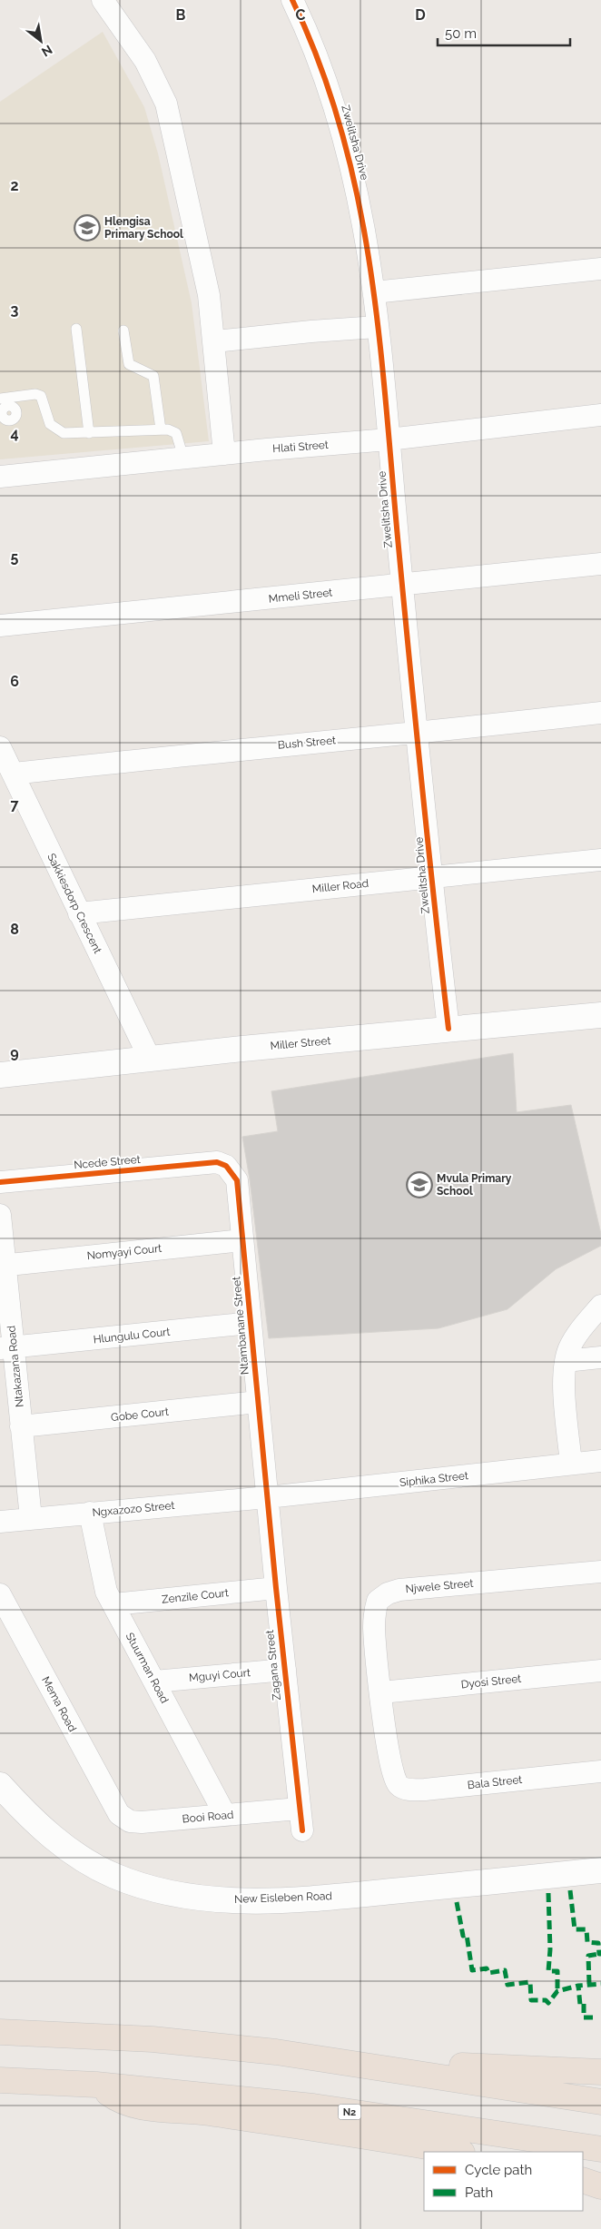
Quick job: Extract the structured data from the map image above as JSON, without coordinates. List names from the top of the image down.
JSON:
{
  "streets": {
    "highway": ["N2"],
    "main road": ["Miller Street", "New Eisleben Road"],
    "street": [
      "Zwelitsha Drive",
      "Hlati Street",
      "Mmeli Street",
      "Bush Street",
      "Miller Road",
      "Sakkiesdorp Crescent",
      "Ncede Street",
      "Nomyayi Court",
      "Ntambanane Street",
      "Hlungulu Court",
      "Ntakazana Road",
      "Gobe Court",
      "Siphika Street",
      "Ngxazozo Street",
      "Njwele Street",
      "Zenzile Court",
      "Zagana Street",
      "Stuurman Road",
      "Mguyi Court",
      "Dyosi Street",
      "Mema Road",
      "Bala Street",
      "Booi Road"
    ]
  },
  "crossings": [
    ["Zwelitsha Drive", "Hlati Street"],
    ["Zwelitsha Drive", "Mmeli Street"],
    ["Zwelitsha Drive", "Bush Street"],
    ["Zwelitsha Drive", "Miller Road"],
    ["Zwelitsha Drive", "Miller Street"],
    ["Bush Street", "Sakkiesdorp Crescent"],
    ["Miller Road", "Sakkiesdorp Crescent"],
    ["Sakkiesdorp Crescent", "Miller Street"],
    ["Ncede Street", "Ntambanane Street"],
    ["Nomyayi Court", "Ntambanane Street"],
    ["Nomyayi Court", "Ntakazana Road"],
    ["Ntambanane Street", "Hlungulu Court"],
    ["Ntambanane Street", "Gobe Court"],
    ["Ntambanane Street", "Siphika Street"],
    ["Ntambanane Street", "Ngxazozo Street"],
    ["Ntambanane Street", "Zagana Street"],
    ["Hlungulu Court", "Ntakazana Road"],
    ["Ntakazana Road", "Gobe Court"],
    ["Ntakazana Road", "Ngxazozo Street"],
    ["Siphika Street", "Ngxazozo Street"],
    ["Siphika Street", "Zagana Street"],
    ["Ngxazozo Street", "Zagana Street"],
    ["Ngxazozo Street", "Stuurman Road"],
    ["Njwele Street", "Dyosi Street"],
    ["Njwele Street", "Bala Street"],
    ["Zenzile Court", "Zagana Street"],
    ["Zenzile Court", "Stuurman Road"],
    ["Zagana Street", "Mguyi Court"],
    ["Zagana Street", "Booi Road"],
    ["Stuurman Road", "Mguyi Court"],
    ["Stuurman Road", "Booi Road"],
    ["Mema Road", "Booi Road"]
  ],
  "places": {
    "school or university": ["Hlengisa Primary School", "Mvula Primary School"]
  },
  "legend": ["Cycle path", "Path"],
  "scale_bar": "50 m",
  "north": "bottom right",
  "grid": {
    "columns": ["B", "C", "D"],
    "rows": [
      "2",
      "3",
      "4",
      "5",
      "6",
      "7",
      "8",
      "9"
    ]
  }
}
